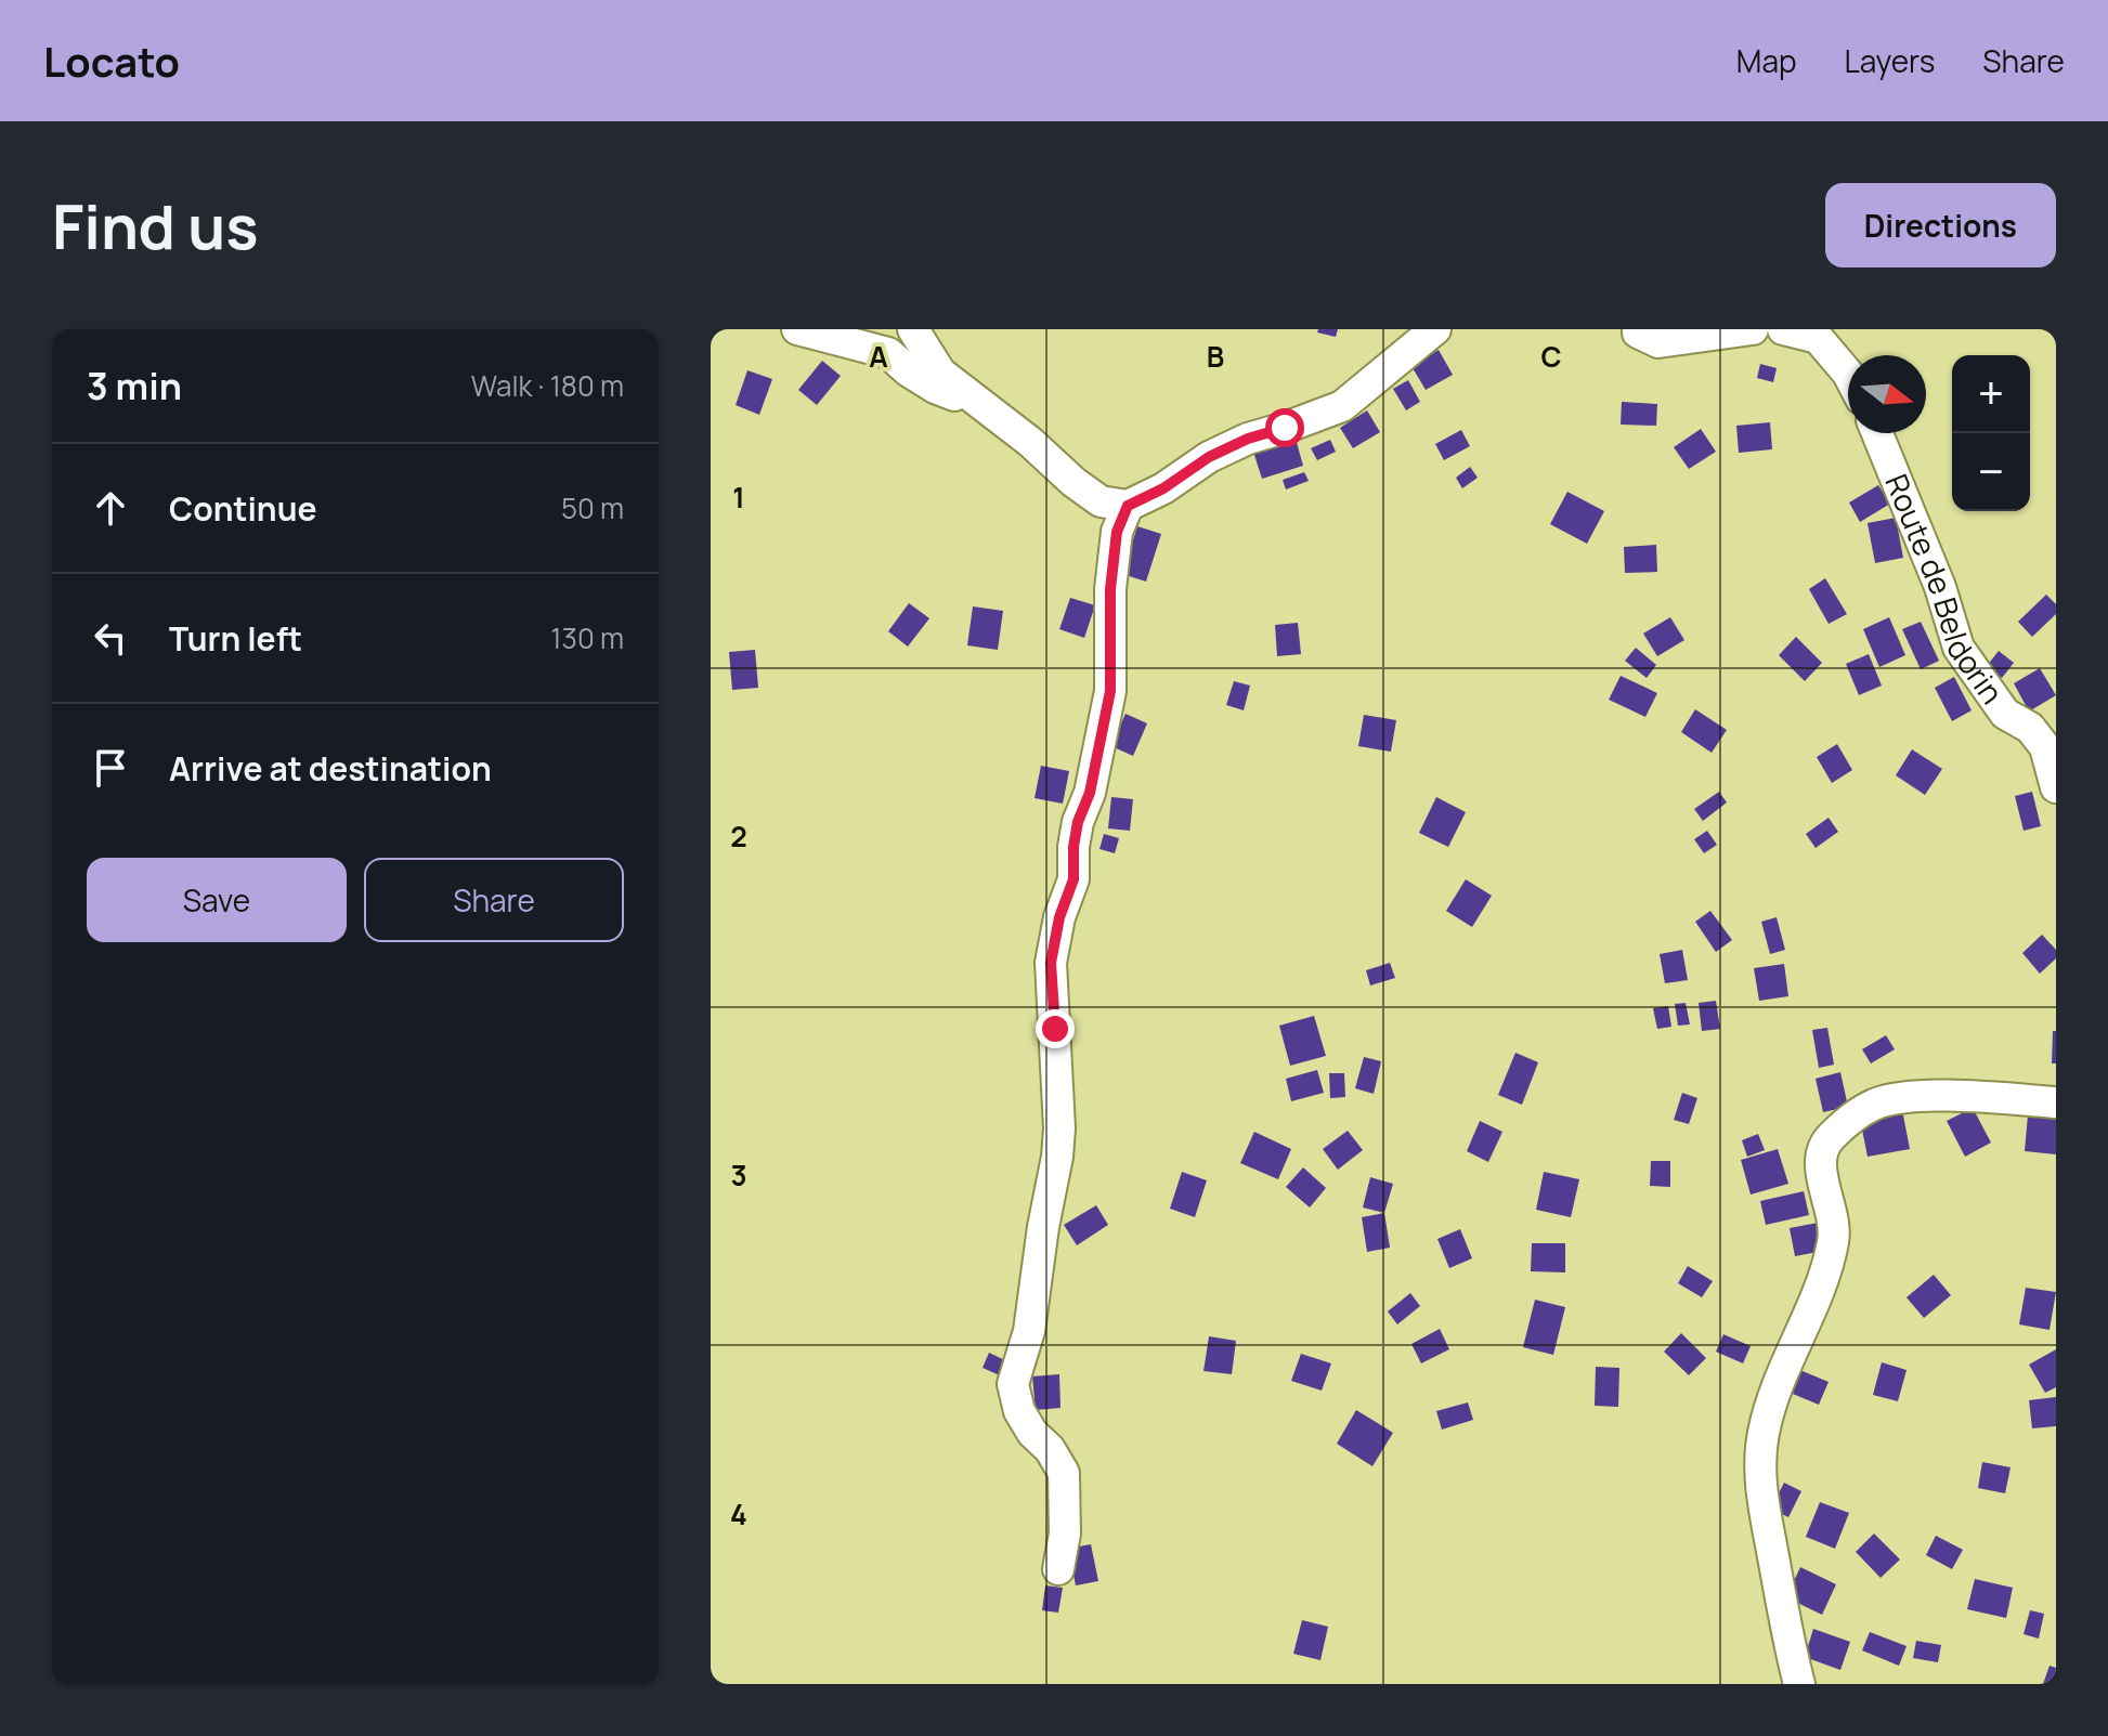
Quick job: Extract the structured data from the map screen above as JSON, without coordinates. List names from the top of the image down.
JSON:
{
  "streets": {
    "street": ["Route de Beldorin"]
  },
  "north": "right",
  "page": {
    "header": "Locato",
    "nav": ["Map", "Layers", "Share"],
    "buttons": [
      "Directions",
      ["Save", "Share"]
    ],
    "title": "Find us",
    "heading": ["3 min", "Walk · 180 m"],
    "map_buttons": ["+", "−"],
    "list": [
      ["Continue", "50 m"],
      ["Turn left", "130 m"],
      "Arrive at destination"
    ]
  },
  "grid": {
    "columns": ["A", "B", "C"],
    "rows": [
      "1",
      "2",
      "3",
      "4"
    ]
  }
}
